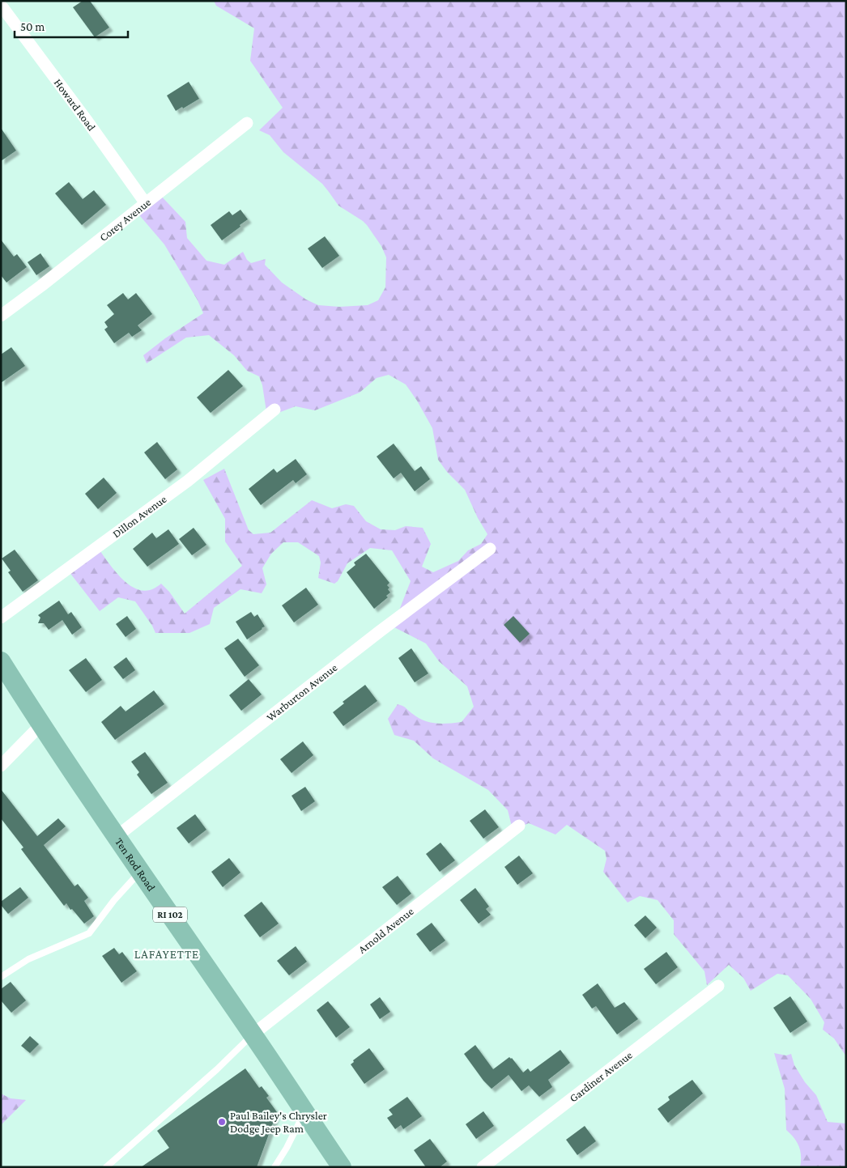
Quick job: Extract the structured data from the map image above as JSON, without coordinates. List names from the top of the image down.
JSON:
{
  "streets": {
    "main road": ["Ten Rod Road", "RI 102"],
    "street": [
      "Howard Road",
      "Corey Avenue",
      "Dillon Avenue",
      "Warburton Avenue",
      "Arnold Avenue",
      "Gardiner Avenue"
    ]
  },
  "crossings": [
    ["Howard Road", "Corey Avenue"],
    ["Warburton Avenue", "Ten Rod Road"],
    ["Ten Rod Road", "Arnold Avenue"]
  ],
  "districts": ["LAFAYETTE"],
  "places": ["Paul Bailey's Chrysler Dodge Jeep Ram"],
  "scale_bar": "50 m"
}
